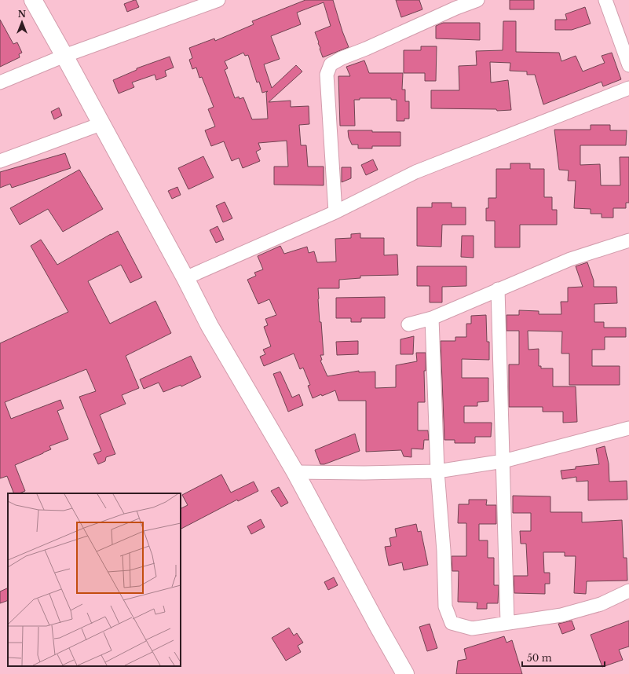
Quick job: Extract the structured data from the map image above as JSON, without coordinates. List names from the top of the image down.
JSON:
{
  "scale_bar": "50 m",
  "north": "top"
}
